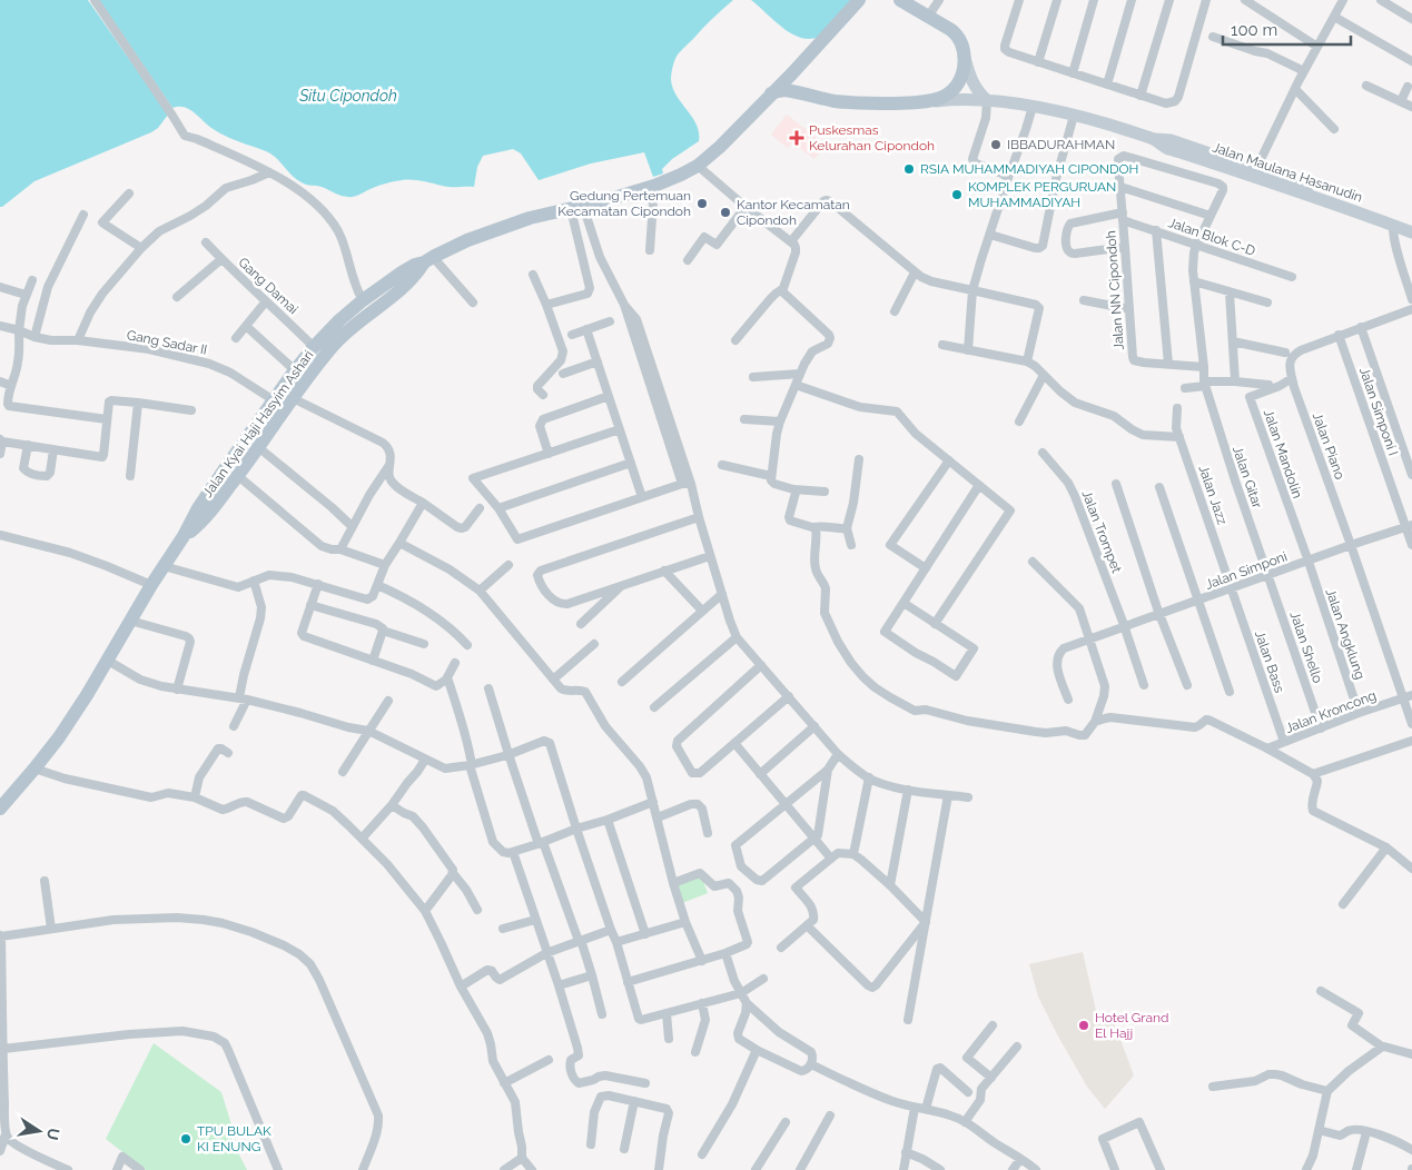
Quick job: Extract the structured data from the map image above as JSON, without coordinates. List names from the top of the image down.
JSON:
{
  "streets": {
    "main road": ["Jalan Kyai Haji Hasyim Ashari"],
    "street": [
      "Jalan Maulana Hasanudin",
      "Jalan Blok C-D",
      "Gang Damai",
      "Jalan NN Cipondoh",
      "Gang Sadar II",
      "Jalan Simponi I",
      "Jalan Piano",
      "Jalan Mandolin",
      "Jalan Gitar",
      "Jalan Jazz",
      "Jalan Trompet",
      "Jalan Simponi",
      "Jalan Angklung",
      "Jalan Shello",
      "Jalan Bass",
      "Jalan Kroncong"
    ]
  },
  "crossings": [
    ["Jalan Blok C-D", "Jalan NN Cipondoh"],
    ["Jalan Blok C-D", "Jalan Gitar"],
    ["Gang Damai", "Jalan Kyai Haji Hasyim Ashari"],
    ["Gang Sadar II", "Jalan Kyai Haji Hasyim Ashari"],
    ["Jalan Simponi I", "Jalan Simponi"],
    ["Jalan Piano", "Jalan Mandolin"],
    ["Jalan Piano", "Jalan Simponi"],
    ["Jalan Piano", "Jalan Kroncong"],
    ["Jalan Mandolin", "Jalan Simponi"],
    ["Jalan Mandolin", "Jalan Angklung"],
    ["Jalan Gitar", "Jalan Simponi"],
    ["Jalan Gitar", "Jalan Shello"],
    ["Jalan Jazz", "Jalan Simponi"],
    ["Jalan Jazz", "Jalan Bass"],
    ["Jalan Trompet", "Jalan Simponi"],
    ["Jalan Simponi", "Jalan Angklung"],
    ["Jalan Simponi", "Jalan Shello"],
    ["Jalan Simponi", "Jalan Bass"],
    ["Jalan Angklung", "Jalan Kroncong"],
    ["Jalan Shello", "Jalan Kroncong"],
    ["Jalan Bass", "Jalan Kroncong"]
  ],
  "water": ["Situ Cipondoh"],
  "places": {
    "health": ["Puskesmas Kelurahan Cipondoh"],
    "other": [
      "IBBADURAHMAN",
      "RSIA MUHAMMADIYAH CIPONDOH",
      "KOMPLEK PERGURUAN MUHAMMADIYAH",
      "Gedung Pertemuan Kecamatan Cipondoh",
      "Kantor Kecamatan Cipondoh",
      "Hotel Grand El Hajj",
      "TPU BULAK KI ENUNG"
    ]
  },
  "scale_bar": "100 m",
  "north": "right"
}
